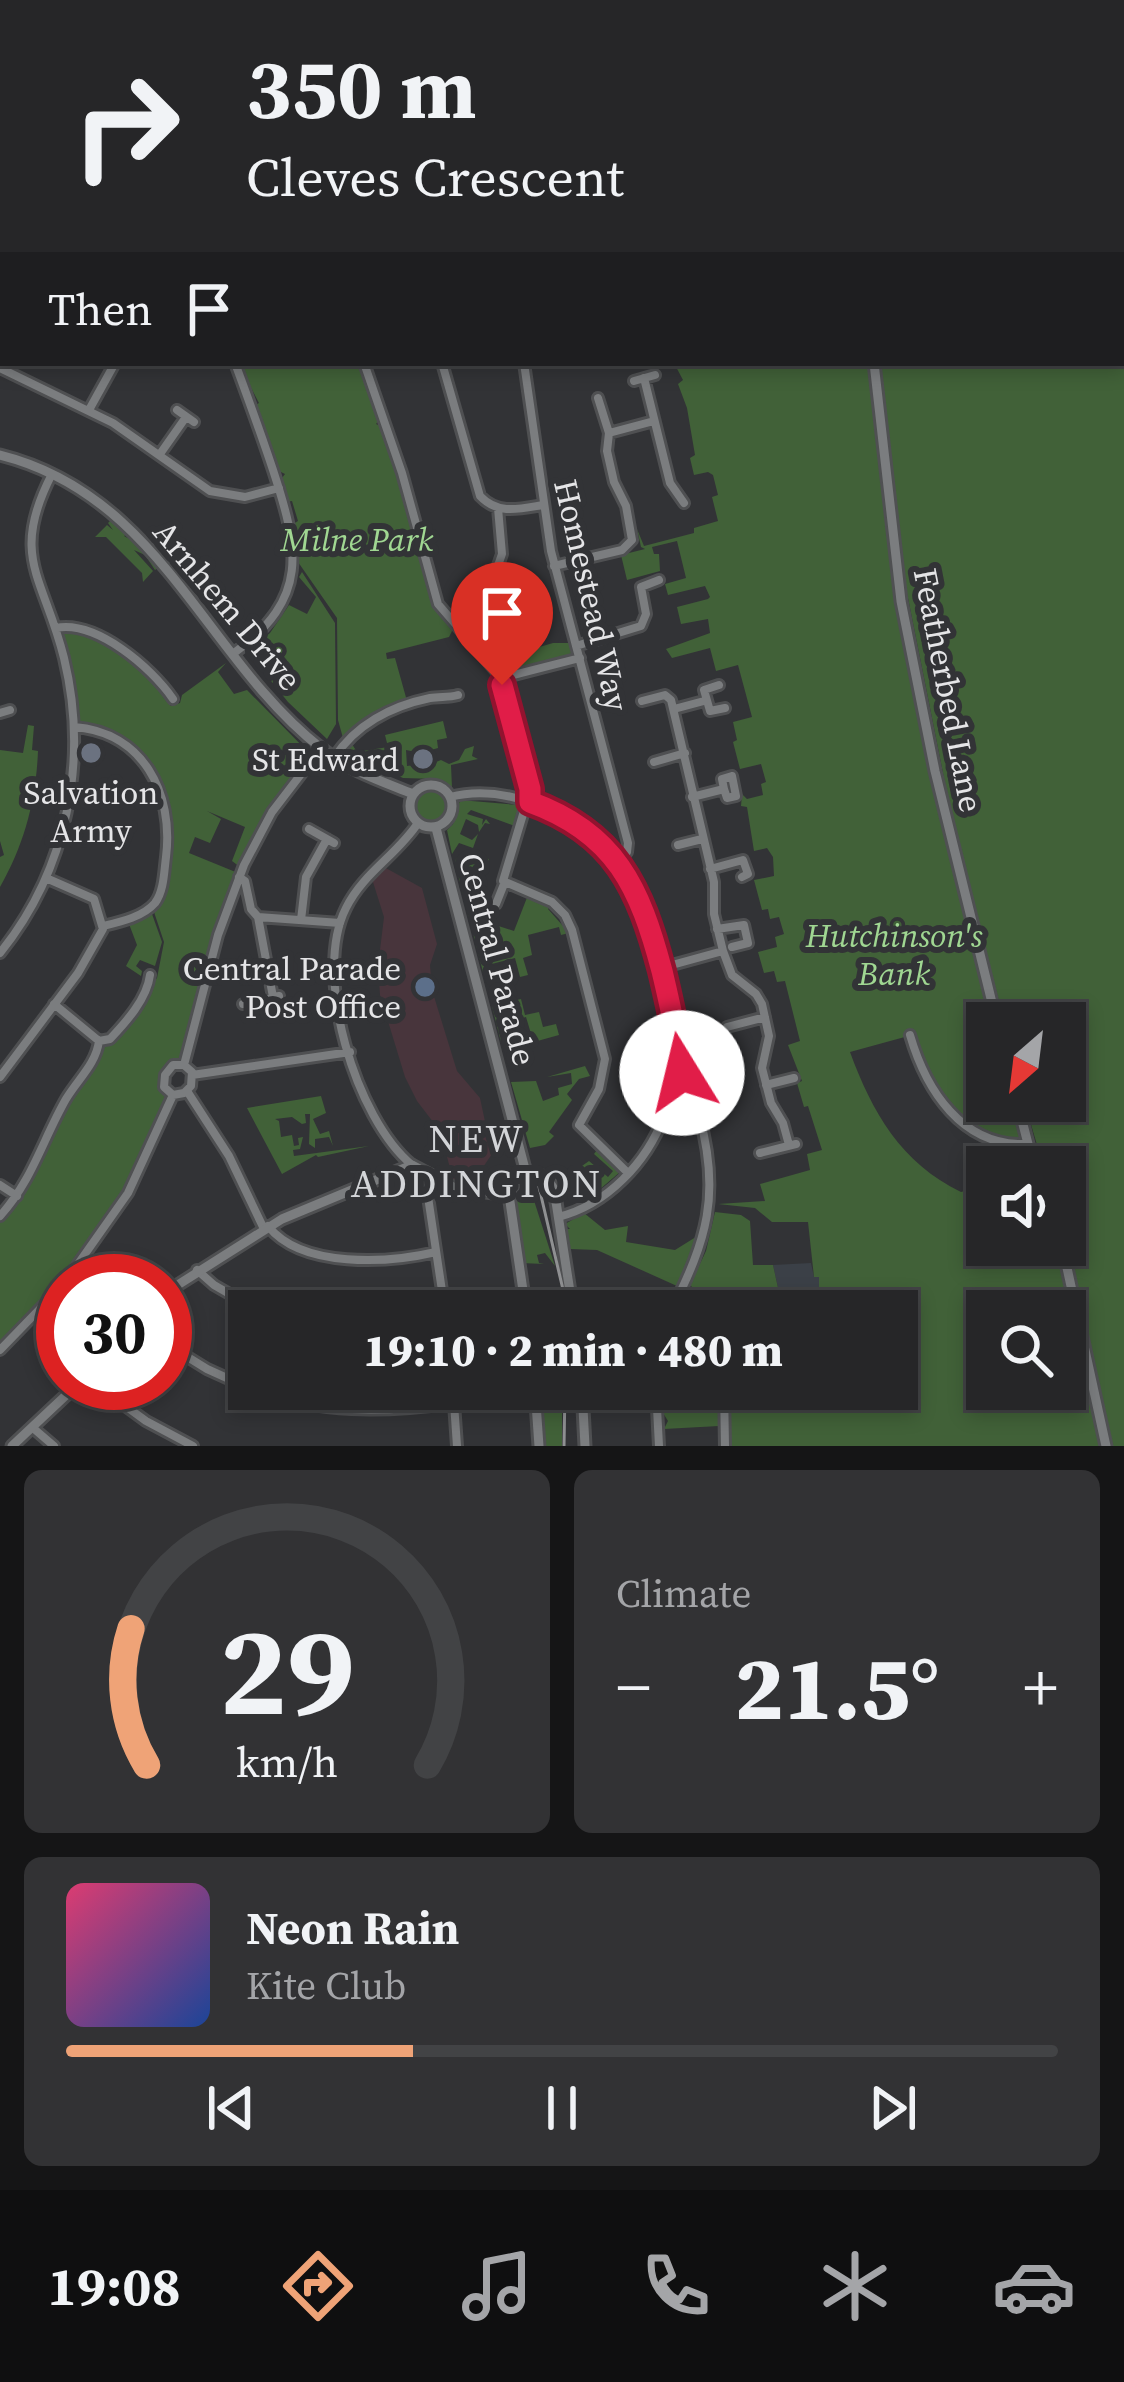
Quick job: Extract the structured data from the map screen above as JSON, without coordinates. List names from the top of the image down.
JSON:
{
  "streets": {
    "street": [
      "Homestead Way",
      "Arnhem Drive",
      "Featherbed Lane",
      "Central Parade"
    ]
  },
  "crossings": [
    ["Arnhem Drive", "Central Parade"]
  ],
  "districts": ["NEW ADDINGTON"],
  "parks": ["Milne Park", "Hutchinson's Bank"],
  "places": ["Salvation Army", "St Edward", "Central Parade Post Office"],
  "north": "bottom left",
  "page": {
    "turn": ["350 m", "Cleves Crescent"],
    "then": "Then",
    "limit": "30",
    "trip": "19:10 · 2 min · 480 m",
    "tile": "Climate",
    "heat": ["−", "21.5°", "+"],
    "song": ["Neon Rain", "Kite Club"],
    "tabs": "19:08",
    "gauge": ["29", "km/h"]
  }
}
